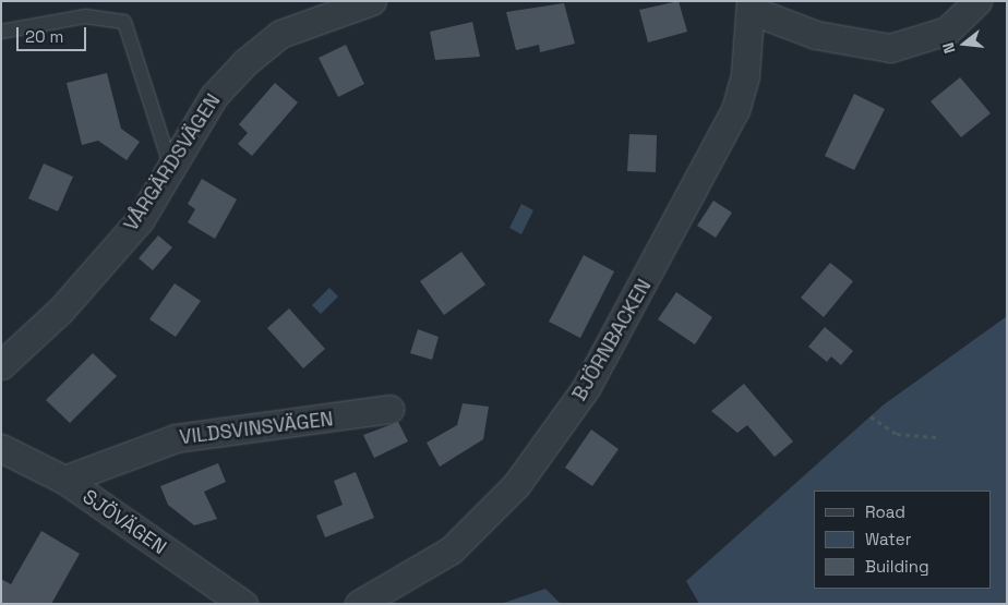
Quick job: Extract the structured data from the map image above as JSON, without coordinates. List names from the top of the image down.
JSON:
{
  "streets": {
    "street": [
      "VÅRGÄRDSVÄGEN",
      "BJÖRNBACKEN",
      "VILDSVINSVÄGEN",
      "SJÖVÄGEN"
    ]
  },
  "crossings": [
    ["VILDSVINSVÄGEN", "SJÖVÄGEN"]
  ],
  "legend": ["Road", "Water", "Building"],
  "scale_bar": "20 m",
  "north": "left"
}
